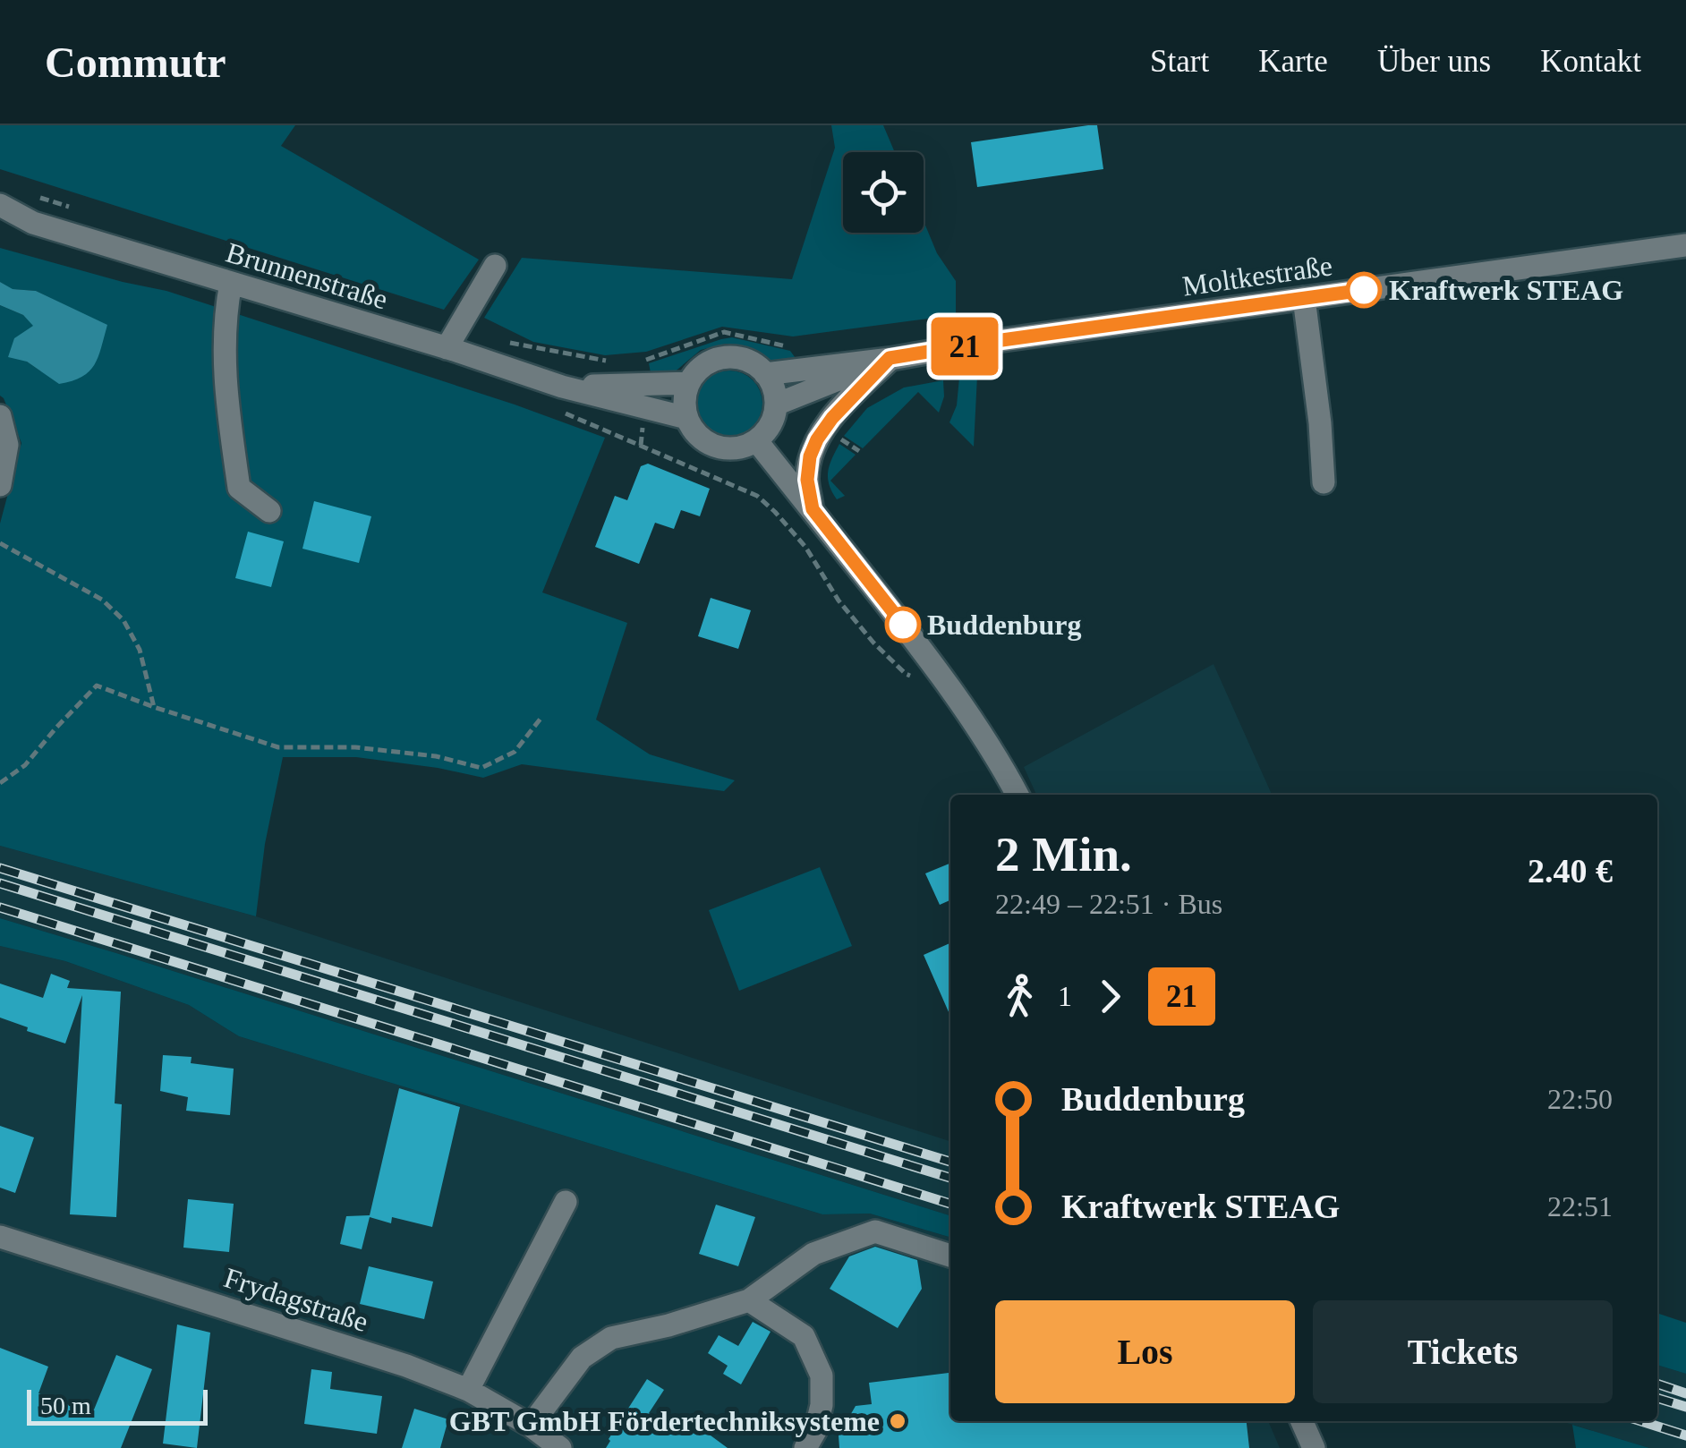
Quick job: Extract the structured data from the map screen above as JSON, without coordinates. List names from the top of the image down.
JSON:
{
  "streets": {
    "street": ["Brunnenstraße", "Moltkestraße", "Frydagstraße"]
  },
  "crossings": [
    ["Brunnenstraße", "Moltkestraße"]
  ],
  "places": ["Kraftwerk STEAG", "Buddenburg", "GBT GmbH Fördertechniksysteme"],
  "lines": ["bus line 21"],
  "scale_bar": "50 m",
  "page": {
    "header": "Commutr",
    "nav": [
      "Start",
      "Karte",
      "Über uns",
      "Kontakt"
    ],
    "on_map": "21",
    "heading": ["2 Min.", "22:49 – 22:51 · Bus", "2.40 €"],
    "legs": ["1", "21"],
    "list": [
      {
        "name": "Buddenburg",
        "value": "22:50"
      },
      {
        "name": "Kraftwerk STEAG",
        "value": "22:51"
      }
    ],
    "buttons": ["Los", "Tickets"],
    "scale": "50 m"
  }
}
